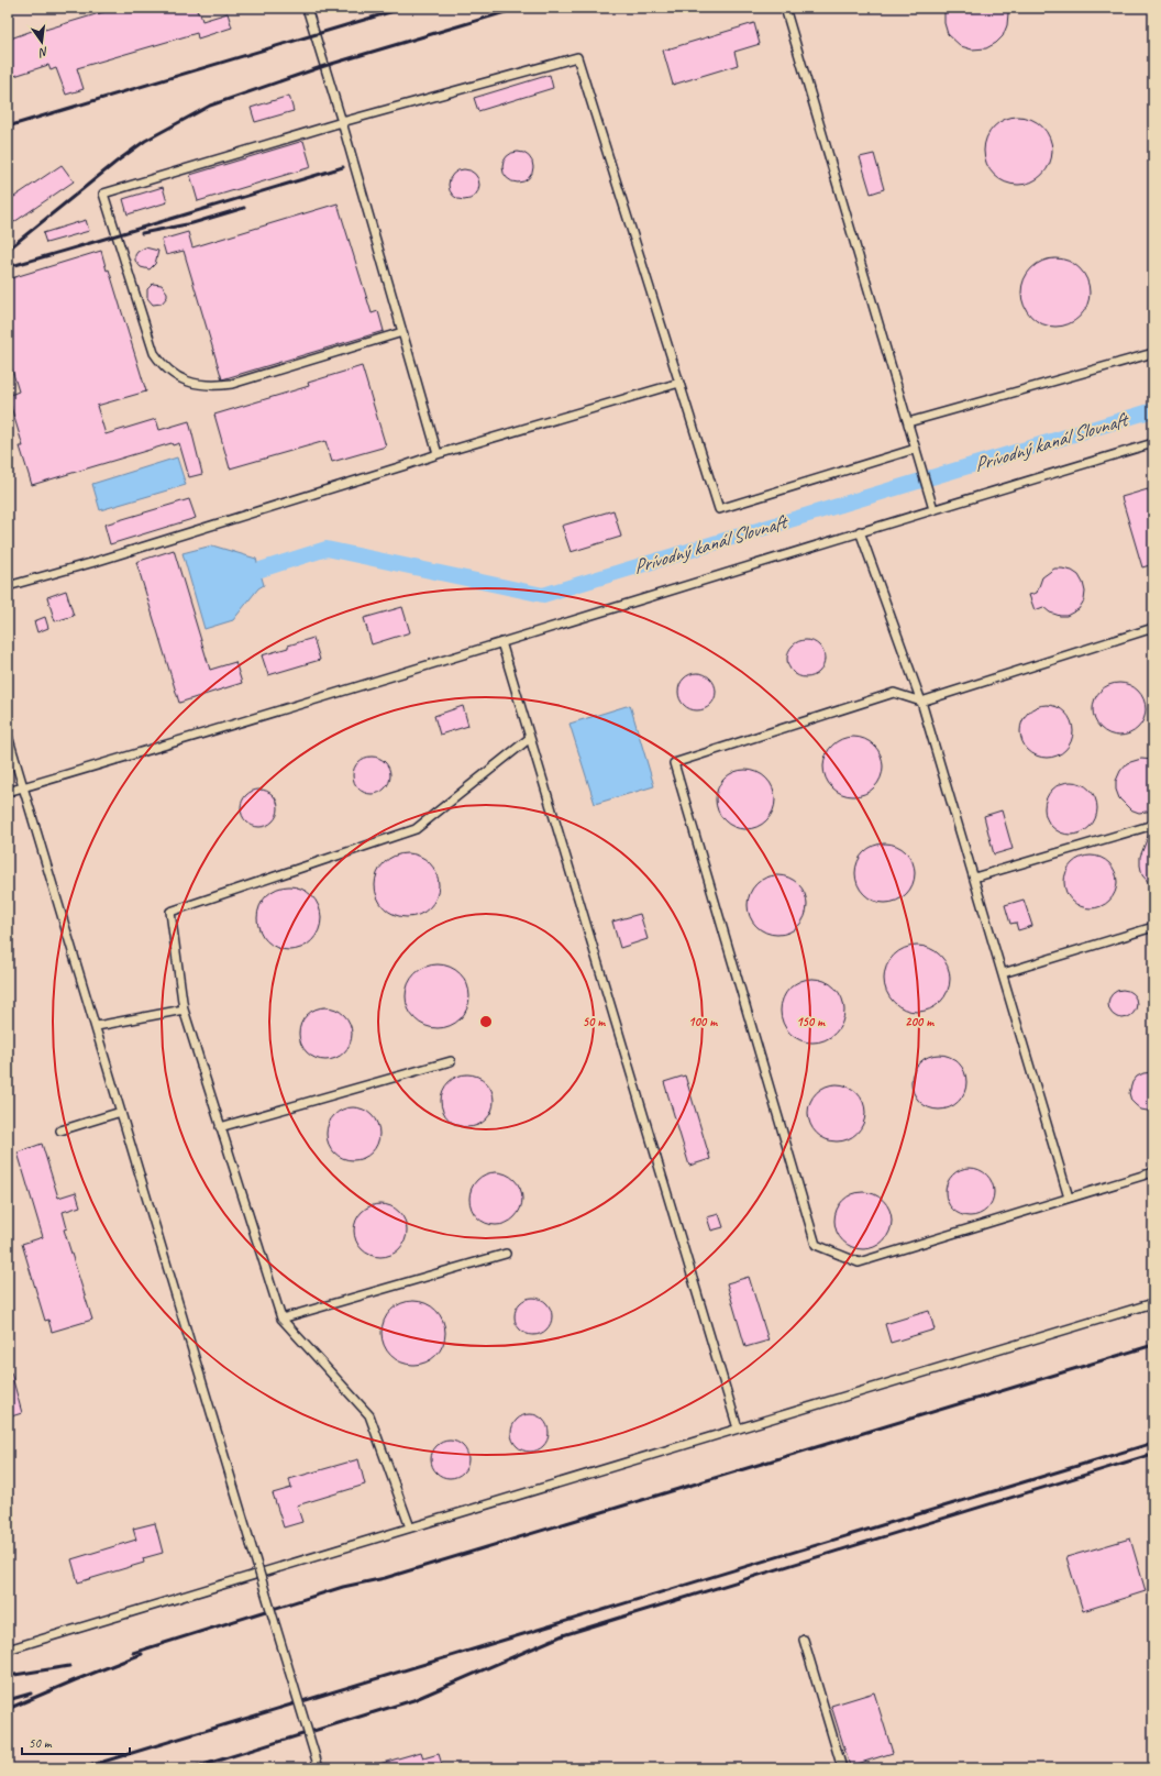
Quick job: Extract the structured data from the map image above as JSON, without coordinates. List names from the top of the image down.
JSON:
{
  "water": ["Prívodný kanál Slovnaft"],
  "scale_bar": "50 m",
  "north": "bottom",
  "rings": [
    "50 m",
    "100 m",
    "150 m",
    "200 m"
  ]
}
